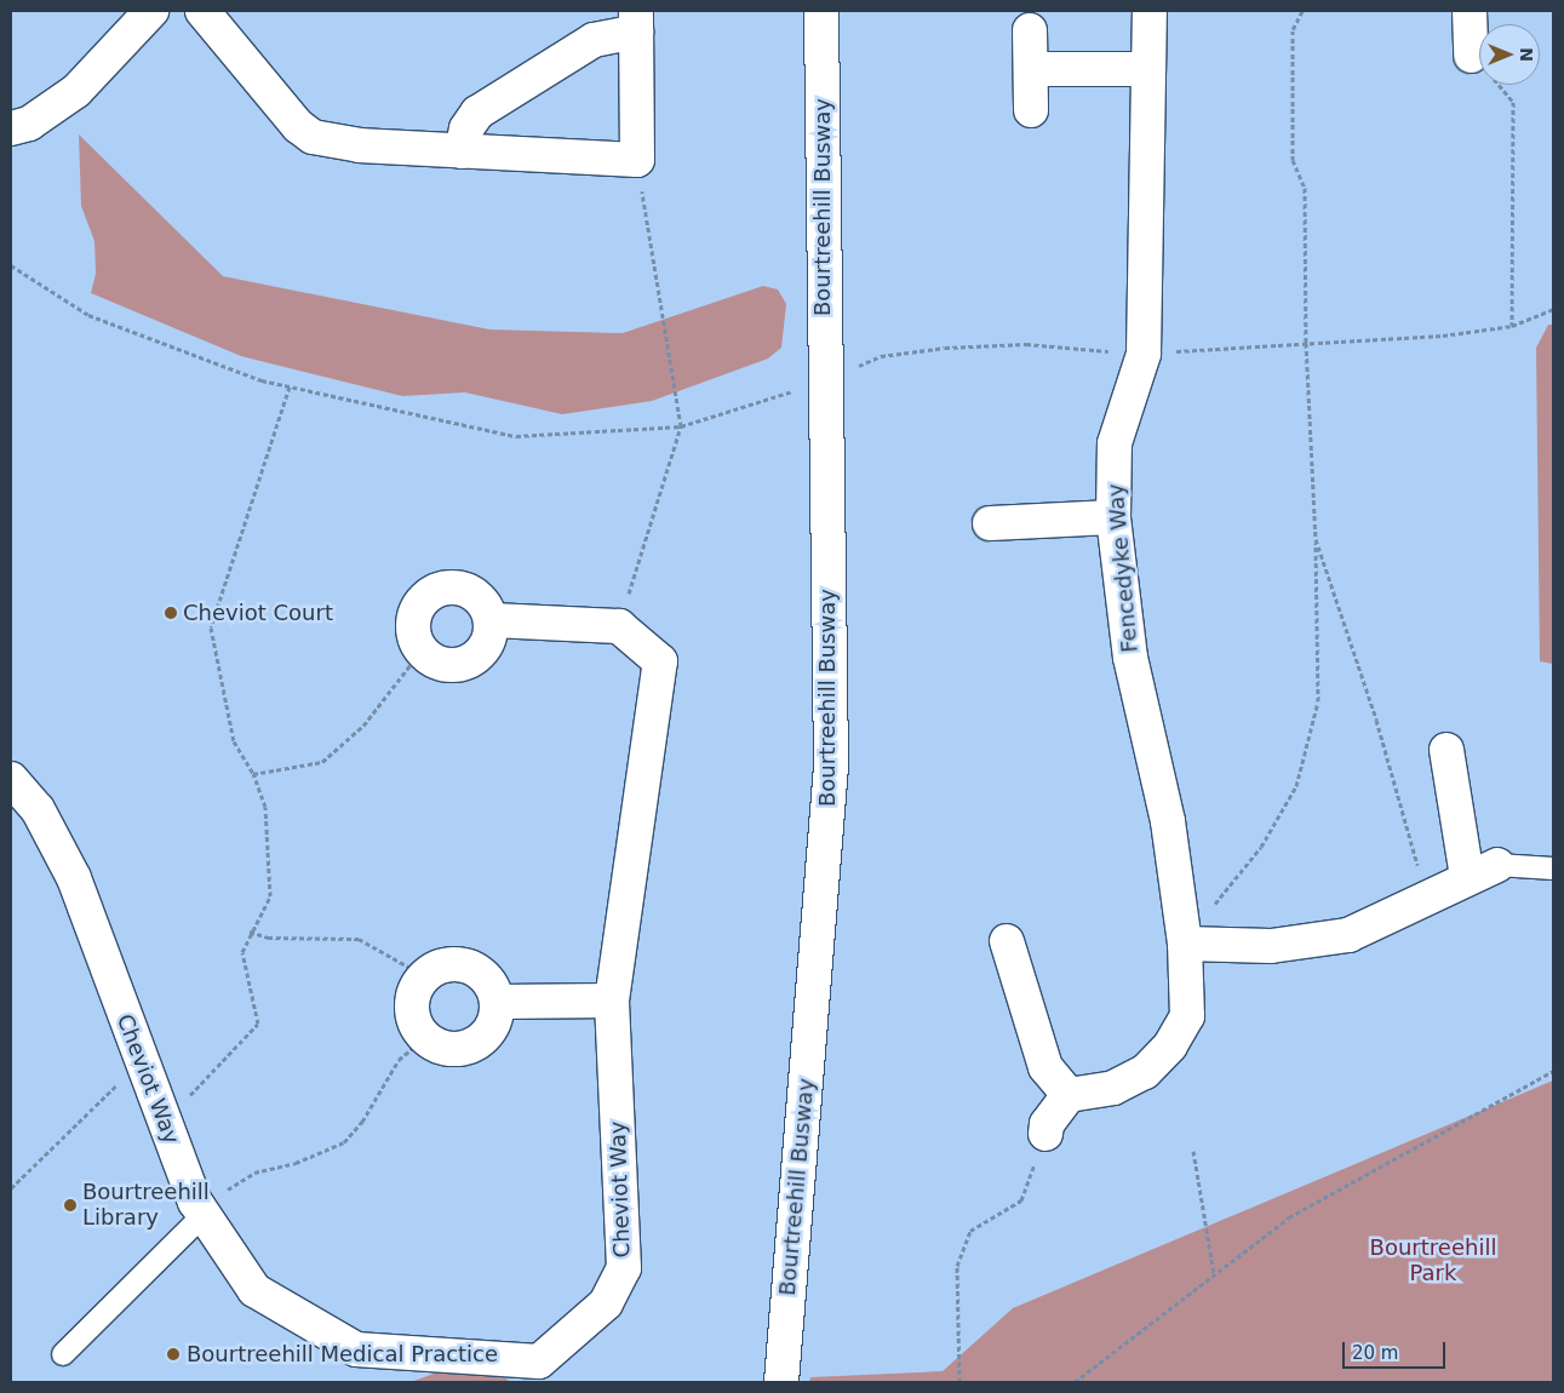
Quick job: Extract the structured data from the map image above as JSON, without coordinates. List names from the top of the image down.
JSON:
{
  "streets": {
    "street": ["Bourtreehill Busway", "Fencedyke Way", "Cheviot Way"]
  },
  "parks": ["Bourtreehill Park"],
  "places": ["Cheviot Court", "Bourtreehill Library", "Bourtreehill Medical Practice"],
  "scale_bar": "20 m",
  "north": "right"
}
